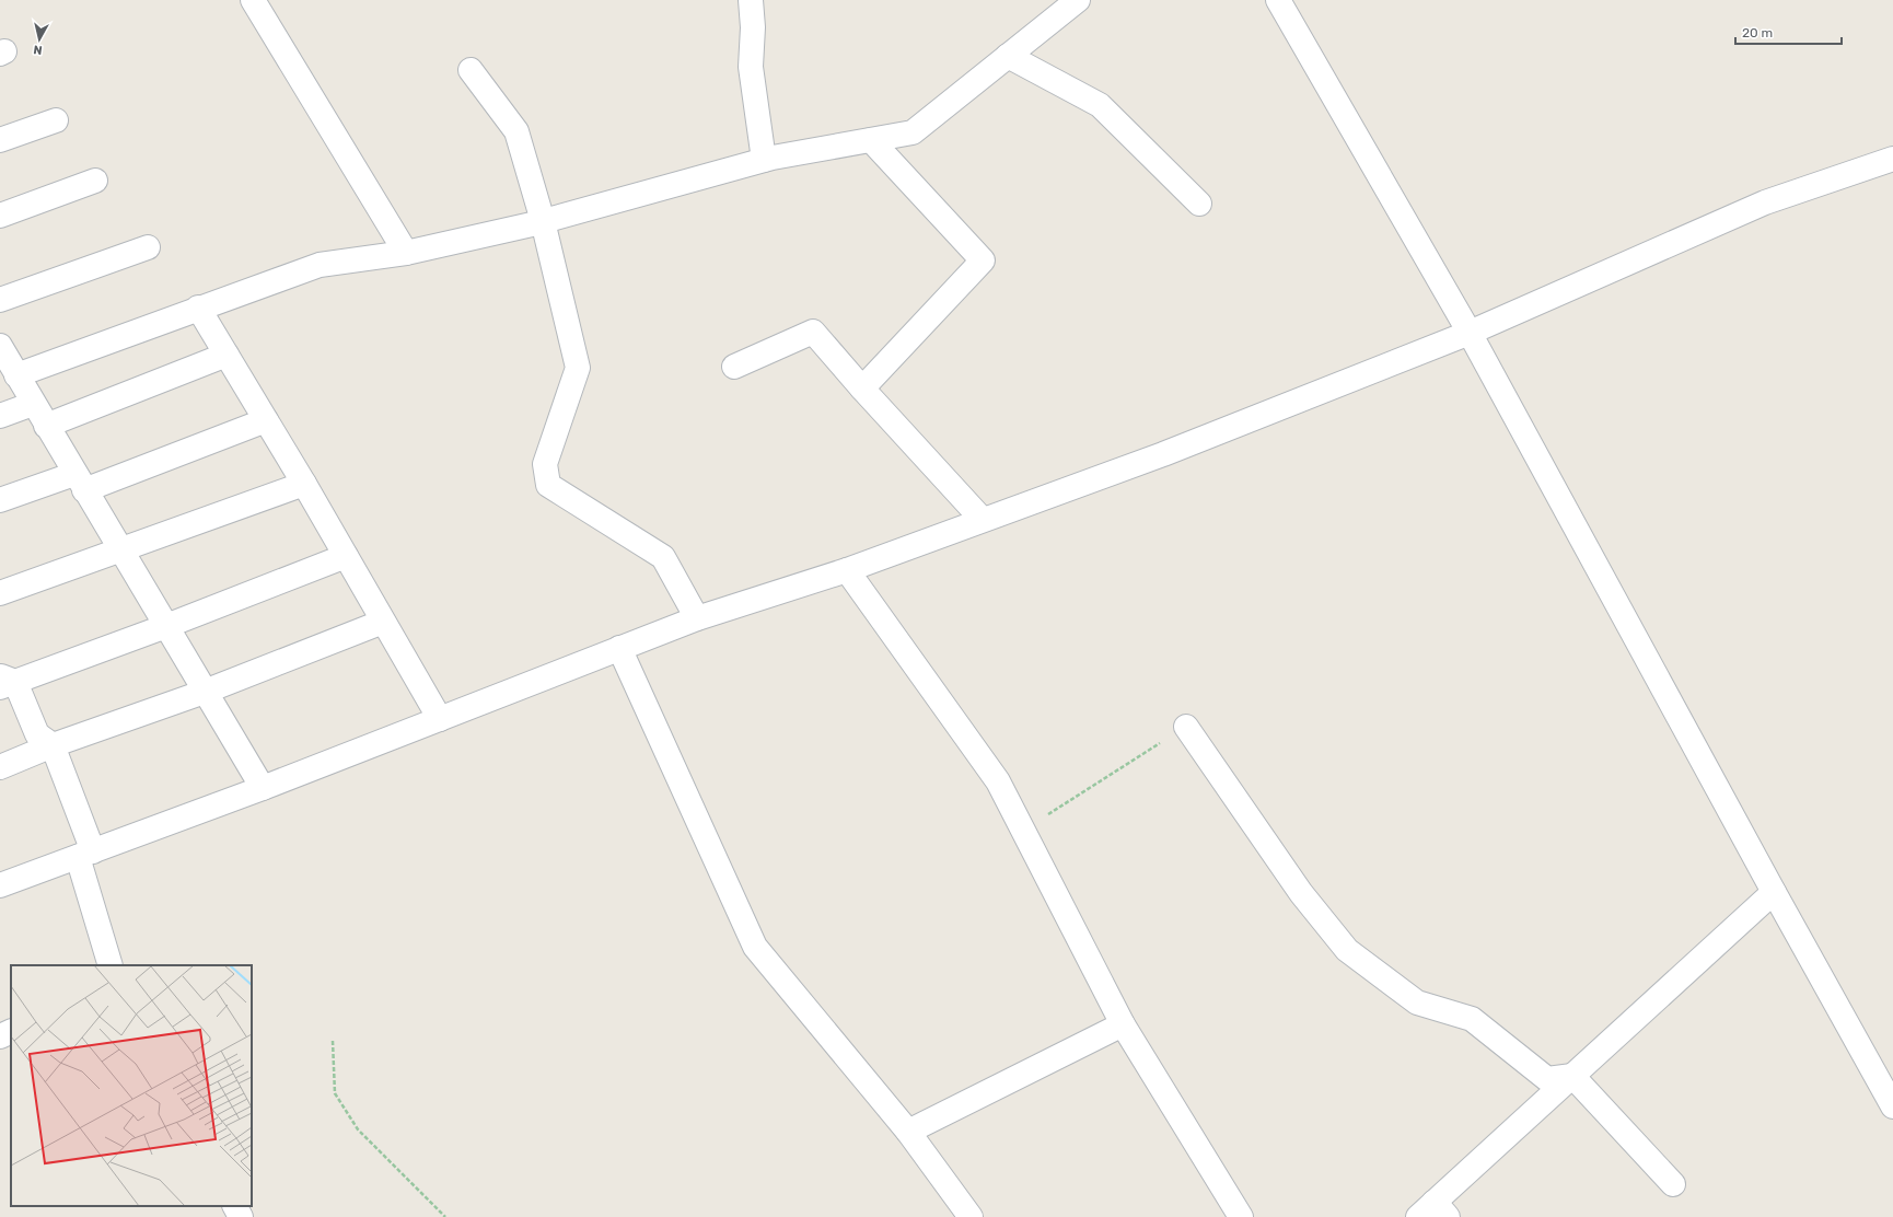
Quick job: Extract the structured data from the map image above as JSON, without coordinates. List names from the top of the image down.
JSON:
{
  "scale_bar": "20 m",
  "north": "bottom"
}
